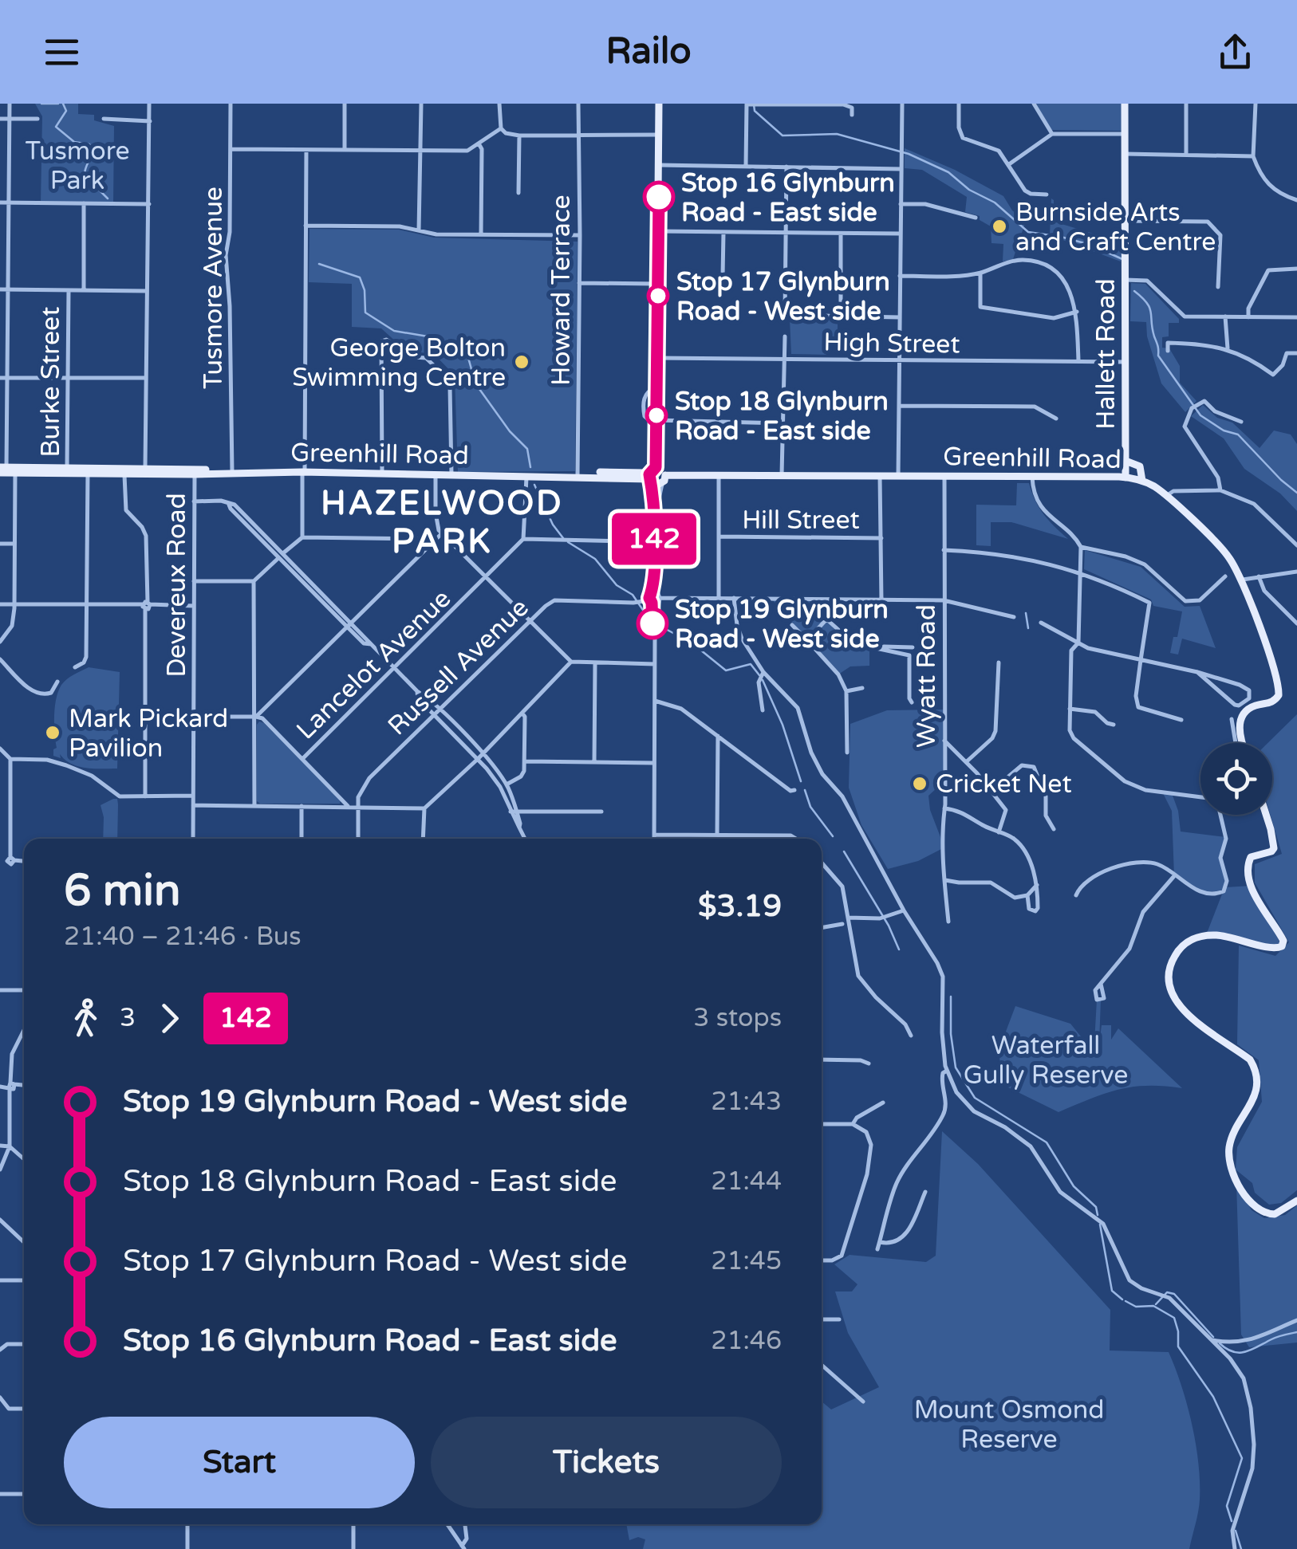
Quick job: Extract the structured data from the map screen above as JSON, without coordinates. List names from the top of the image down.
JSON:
{
  "streets": {
    "main road": ["Hallett Road", "Greenhill Road"],
    "street": [
      "Tusmore Avenue",
      "Howard Terrace",
      "High Street",
      "Burke Street",
      "Hill Street",
      "Devereux Road",
      "Lancelot Avenue",
      "Russell Avenue",
      "Wyatt Road"
    ]
  },
  "crossings": [
    ["Tusmore Avenue", "Greenhill Road"],
    ["Howard Terrace", "Greenhill Road"],
    ["High Street", "Hallett Road"],
    ["Hallett Road", "Greenhill Road"],
    ["Burke Street", "Greenhill Road"],
    ["Greenhill Road", "Devereux Road"],
    ["Greenhill Road", "Wyatt Road"],
    ["Russell Avenue", "Wyatt Road"]
  ],
  "districts": ["HAZELWOOD PARK"],
  "parks": ["Tusmore Park", "Waterfall Gully Reserve", "Mount Osmond Reserve"],
  "places": [
    "Stop 16 Glynburn Road - East side",
    "Burnside Arts and Craft Centre",
    "Stop 17 Glynburn Road - West side",
    "George Bolton Swimming Centre",
    "Stop 18 Glynburn Road - East side",
    "Stop 19 Glynburn Road - West side",
    "Mark Pickard Pavilion",
    "Cricket Net"
  ],
  "lines": ["bus line 142"],
  "page": {
    "header": "Railo",
    "on_map": "142",
    "heading": ["6 min", "21:40 – 21:46 · Bus", "$3.19"],
    "legs": ["3", "142", "3 stops"],
    "list": [
      {
        "name": "Stop 19 Glynburn Road - West side",
        "value": "21:43"
      },
      {
        "name": "Stop 18 Glynburn Road - East side",
        "value": "21:44"
      },
      {
        "name": "Stop 17 Glynburn Road - West side",
        "value": "21:45"
      },
      {
        "name": "Stop 16 Glynburn Road - East side",
        "value": "21:46"
      }
    ],
    "buttons": ["Start", "Tickets"]
  }
}
